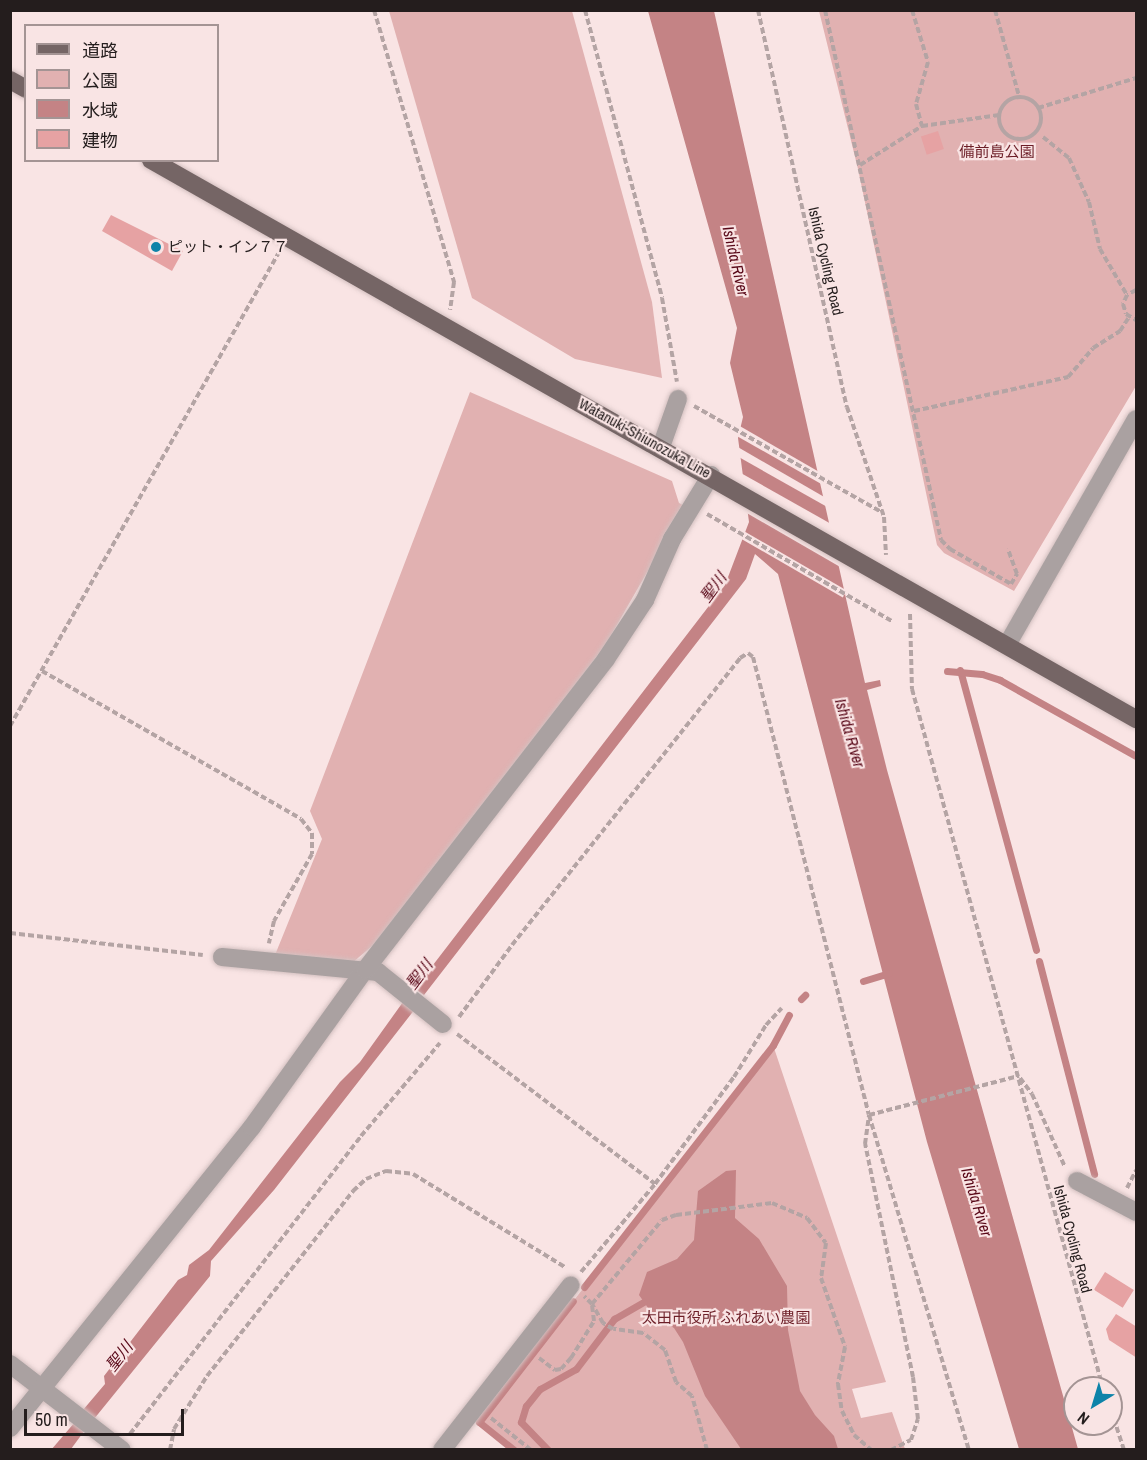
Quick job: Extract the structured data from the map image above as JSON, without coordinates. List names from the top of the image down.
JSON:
{
  "streets": {
    "main road": ["Watanuki-Shiunozuka Line"],
    "path": ["Ishida Cycling Road"]
  },
  "water": ["Ishida River", "聖川"],
  "parks": ["備前島公園", "太田市役所 ふれあい農園"],
  "places": ["ピット・イン７７"],
  "legend": [
    "道路",
    "公園",
    "水域",
    "建物"
  ],
  "scale_bar": "50 m",
  "north": "bottom left"
}
